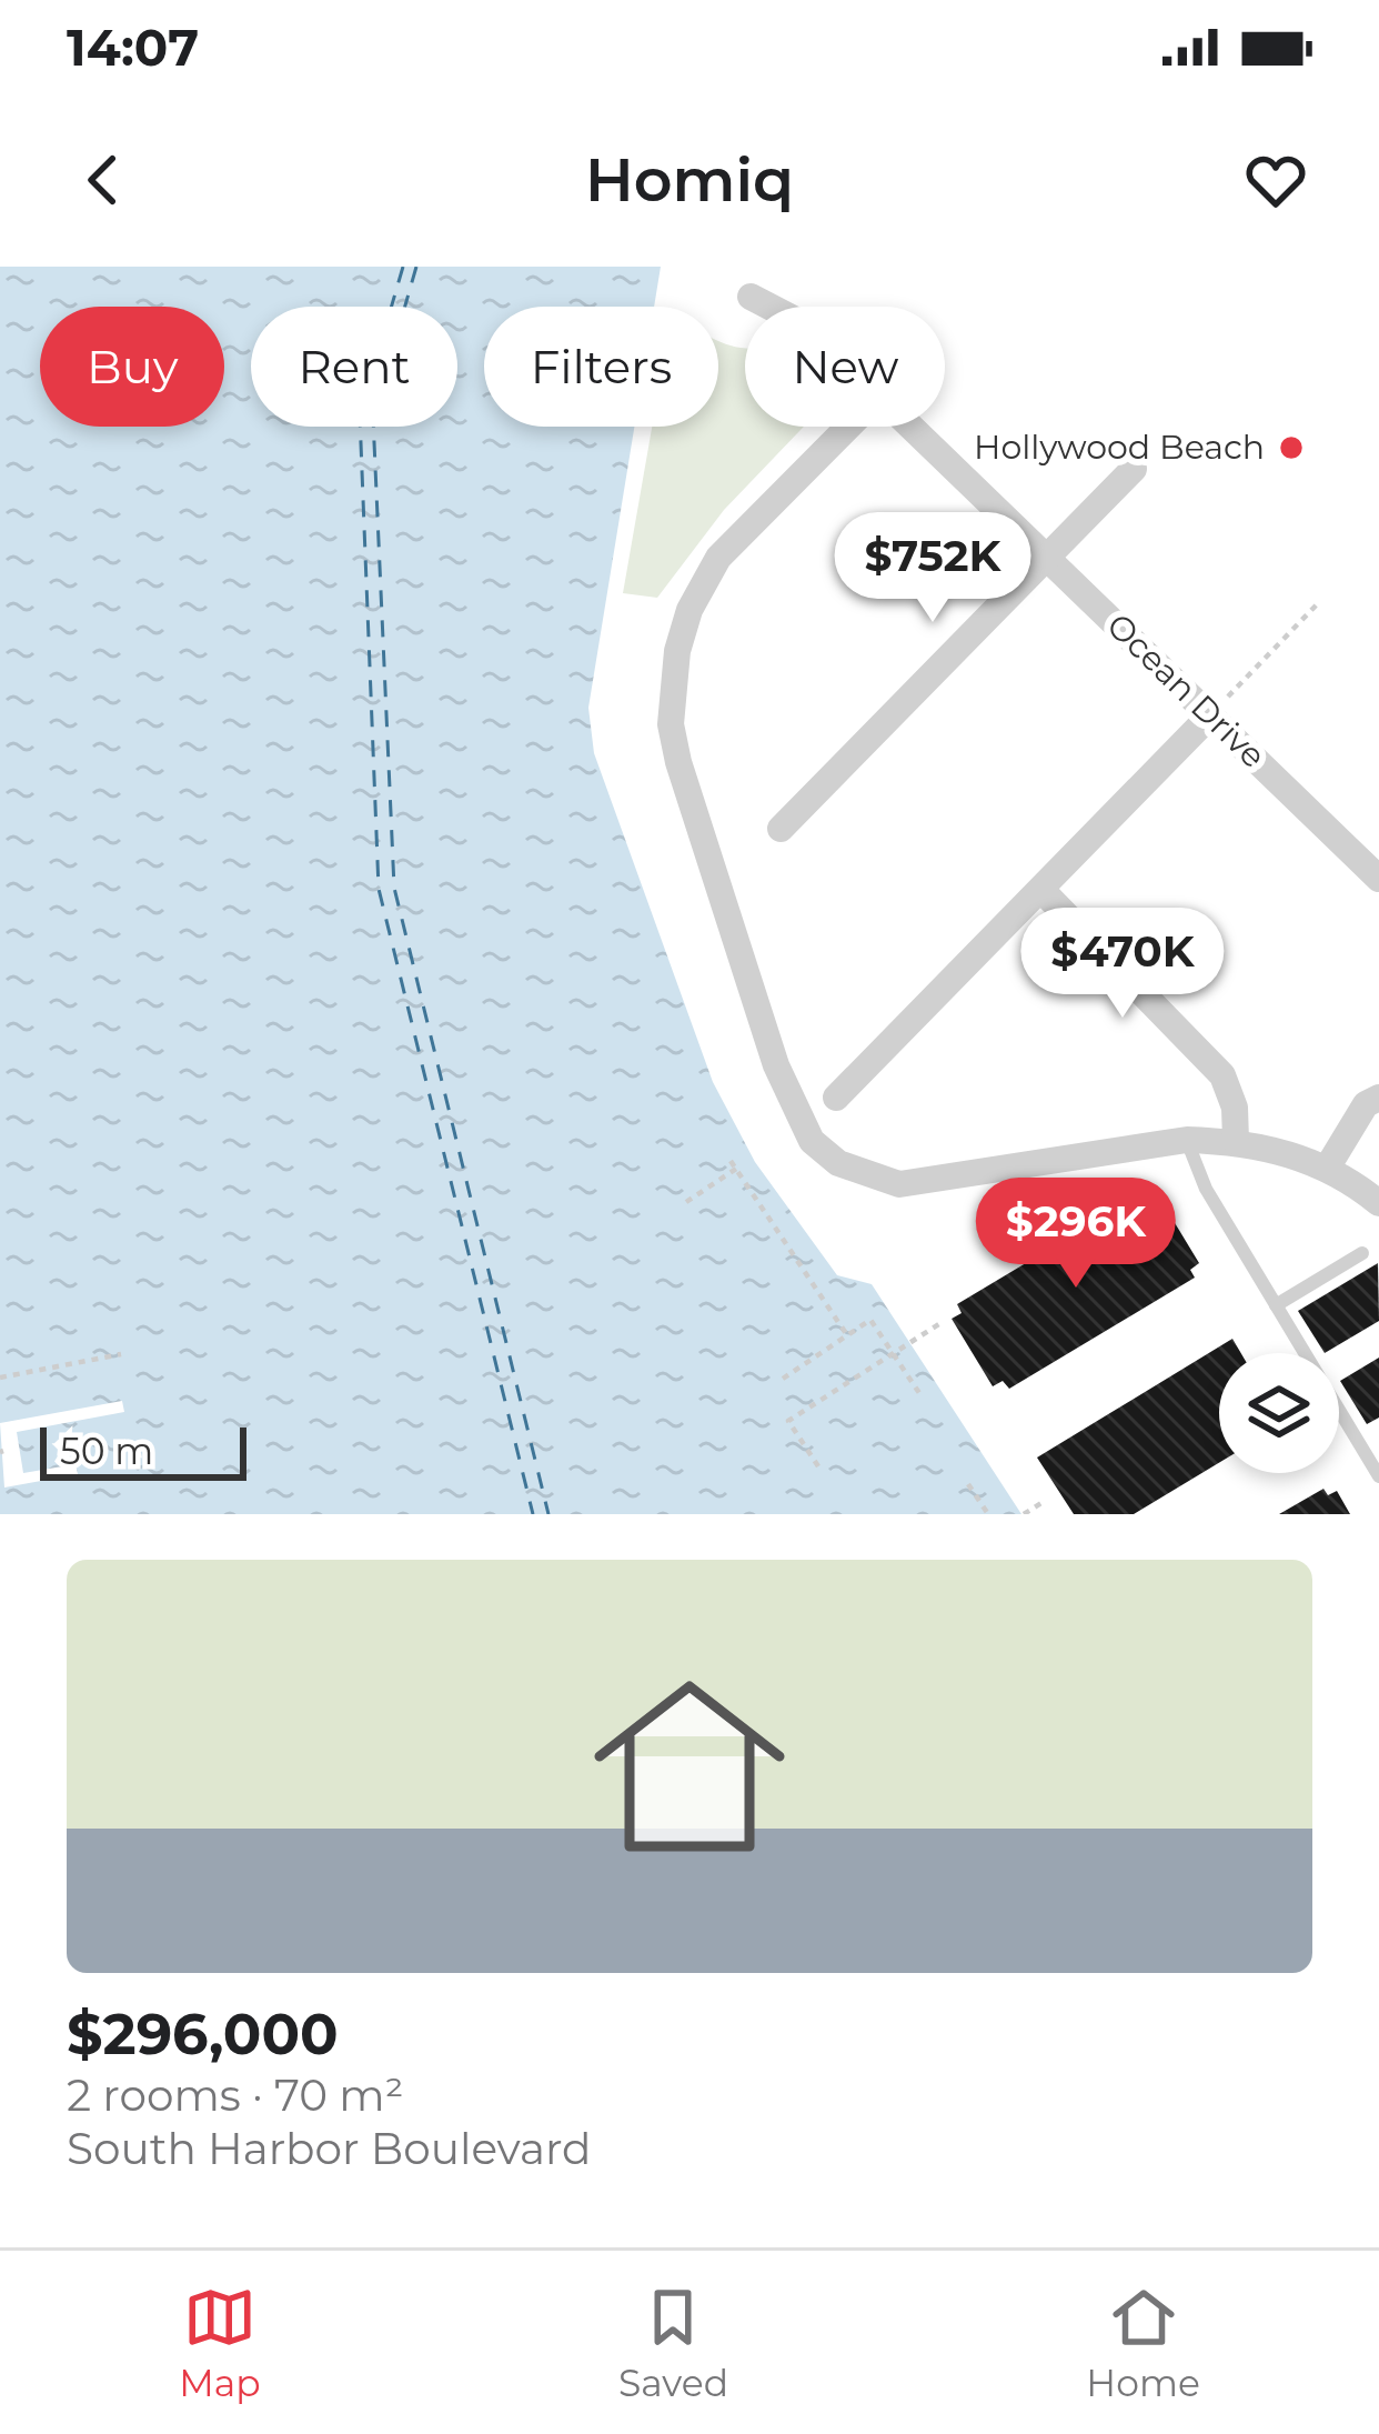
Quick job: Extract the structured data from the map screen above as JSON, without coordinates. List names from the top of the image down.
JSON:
{
  "streets": {
    "street": ["Ocean Drive"]
  },
  "places": ["Hollywood Beach"],
  "scale_bar": "50 m",
  "page": {
    "status": "14:07",
    "header": "Homiq",
    "chip": [
      "Buy",
      "Rent",
      "Filters",
      "New"
    ],
    "price": ["$752K", "$470K", "$296K"],
    "scale": "50 m",
    "list": [
      {
        "name": "$296,000",
        "note": "2 rooms · 70 m² · South Harbor Boulevard"
      }
    ],
    "tabs": ["Map", "Saved", "Home"]
  }
}
